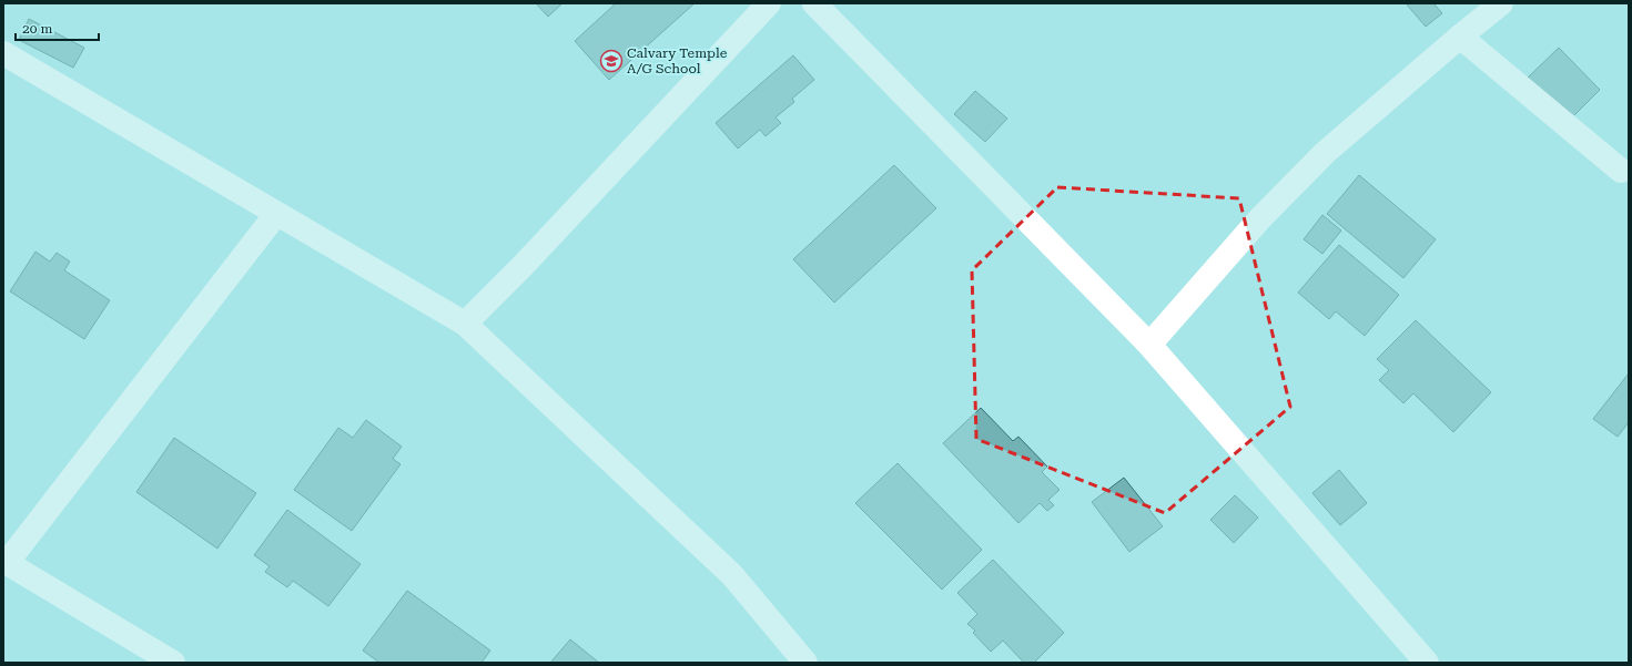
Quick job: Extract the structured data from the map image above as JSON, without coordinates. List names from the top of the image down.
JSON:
{
  "places": {
    "school or university": ["Calvary Temple A/G School"]
  },
  "scale_bar": "20 m"
}
